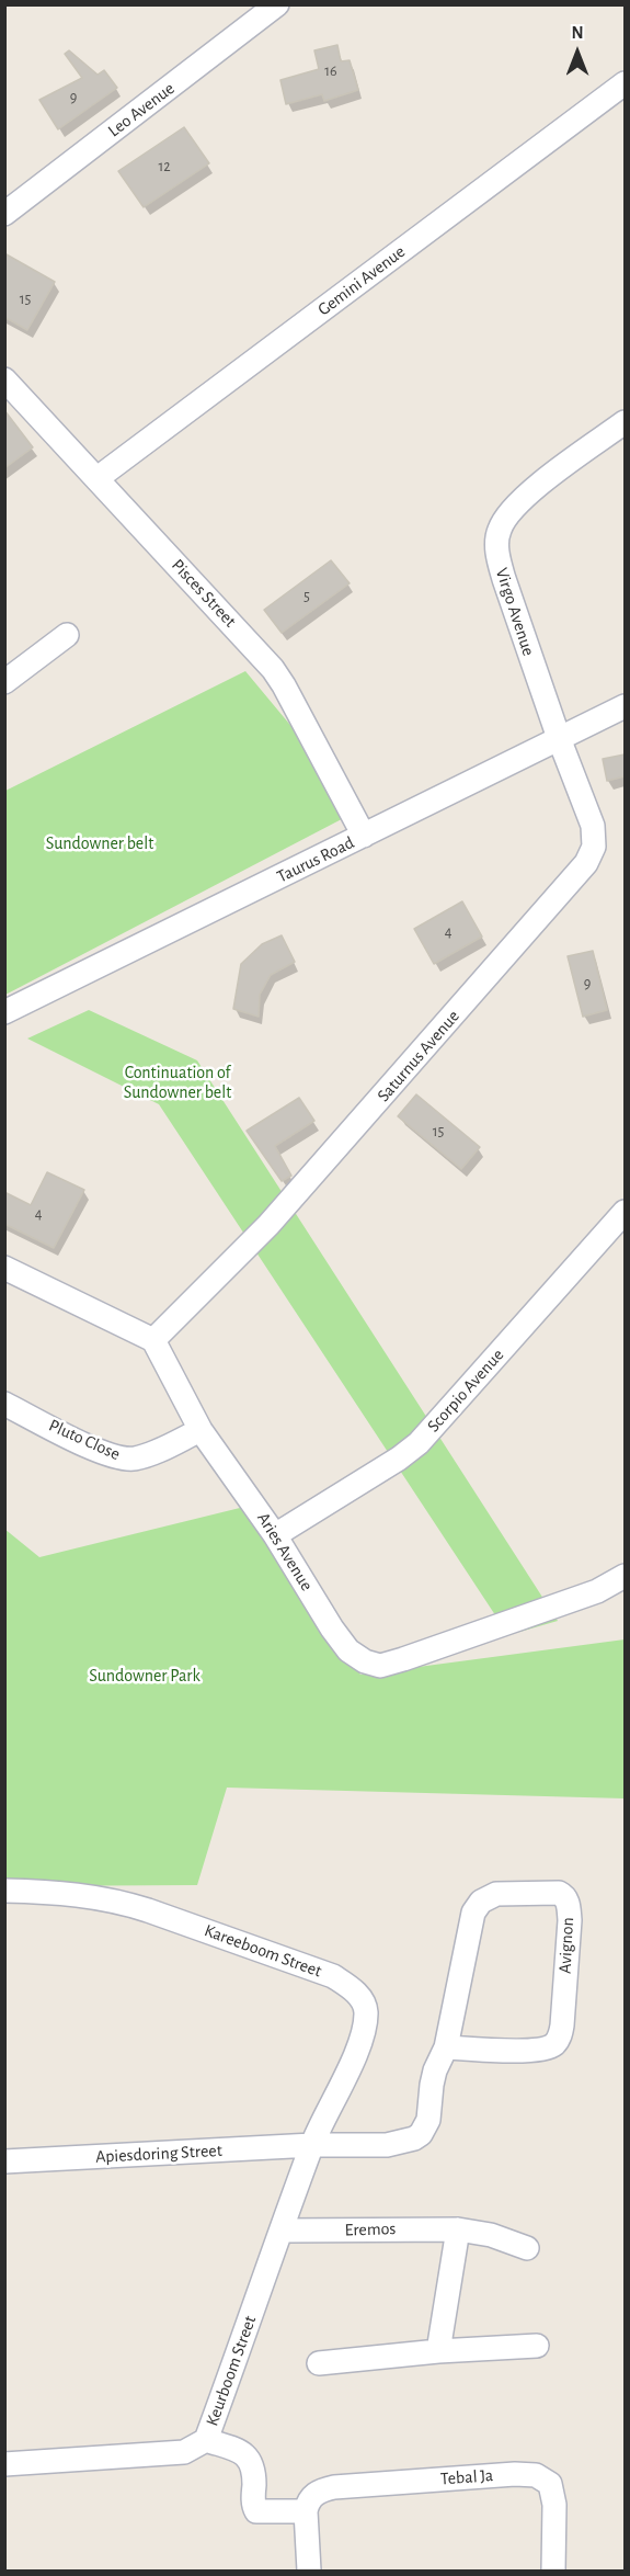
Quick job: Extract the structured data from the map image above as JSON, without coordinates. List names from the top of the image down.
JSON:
{
  "streets": {
    "street": [
      "Leo Avenue",
      "Gemini Avenue",
      "Pisces Street",
      "Virgo Avenue",
      "Taurus Road",
      "Saturnus Avenue",
      "Scorpio Avenue",
      "Pluto Close",
      "Aries Avenue",
      "Avignon",
      "Kareeboom Street",
      "Apiesdoring Street",
      "Eremos",
      "Keurboom Street",
      "Tebal Ja"
    ]
  },
  "crossings": [
    ["Gemini Avenue", "Pisces Street"],
    ["Pisces Street", "Taurus Road"],
    ["Virgo Avenue", "Taurus Road"],
    ["Virgo Avenue", "Saturnus Avenue"],
    ["Taurus Road", "Saturnus Avenue"],
    ["Saturnus Avenue", "Aries Avenue"],
    ["Scorpio Avenue", "Aries Avenue"],
    ["Pluto Close", "Aries Avenue"],
    ["Avignon", "Kareeboom Street"],
    ["Avignon", "Apiesdoring Street"],
    ["Avignon", "Keurboom Street"],
    ["Kareeboom Street", "Apiesdoring Street"],
    ["Kareeboom Street", "Keurboom Street"],
    ["Apiesdoring Street", "Keurboom Street"],
    ["Eremos", "Keurboom Street"]
  ],
  "parks": ["Sundowner belt", "Continuation of Sundowner belt", "Sundowner Park"],
  "house_numbers": [
    "16",
    "9",
    "12",
    "15",
    "5",
    "4",
    "9",
    "15",
    "4"
  ],
  "north": "top"
}
